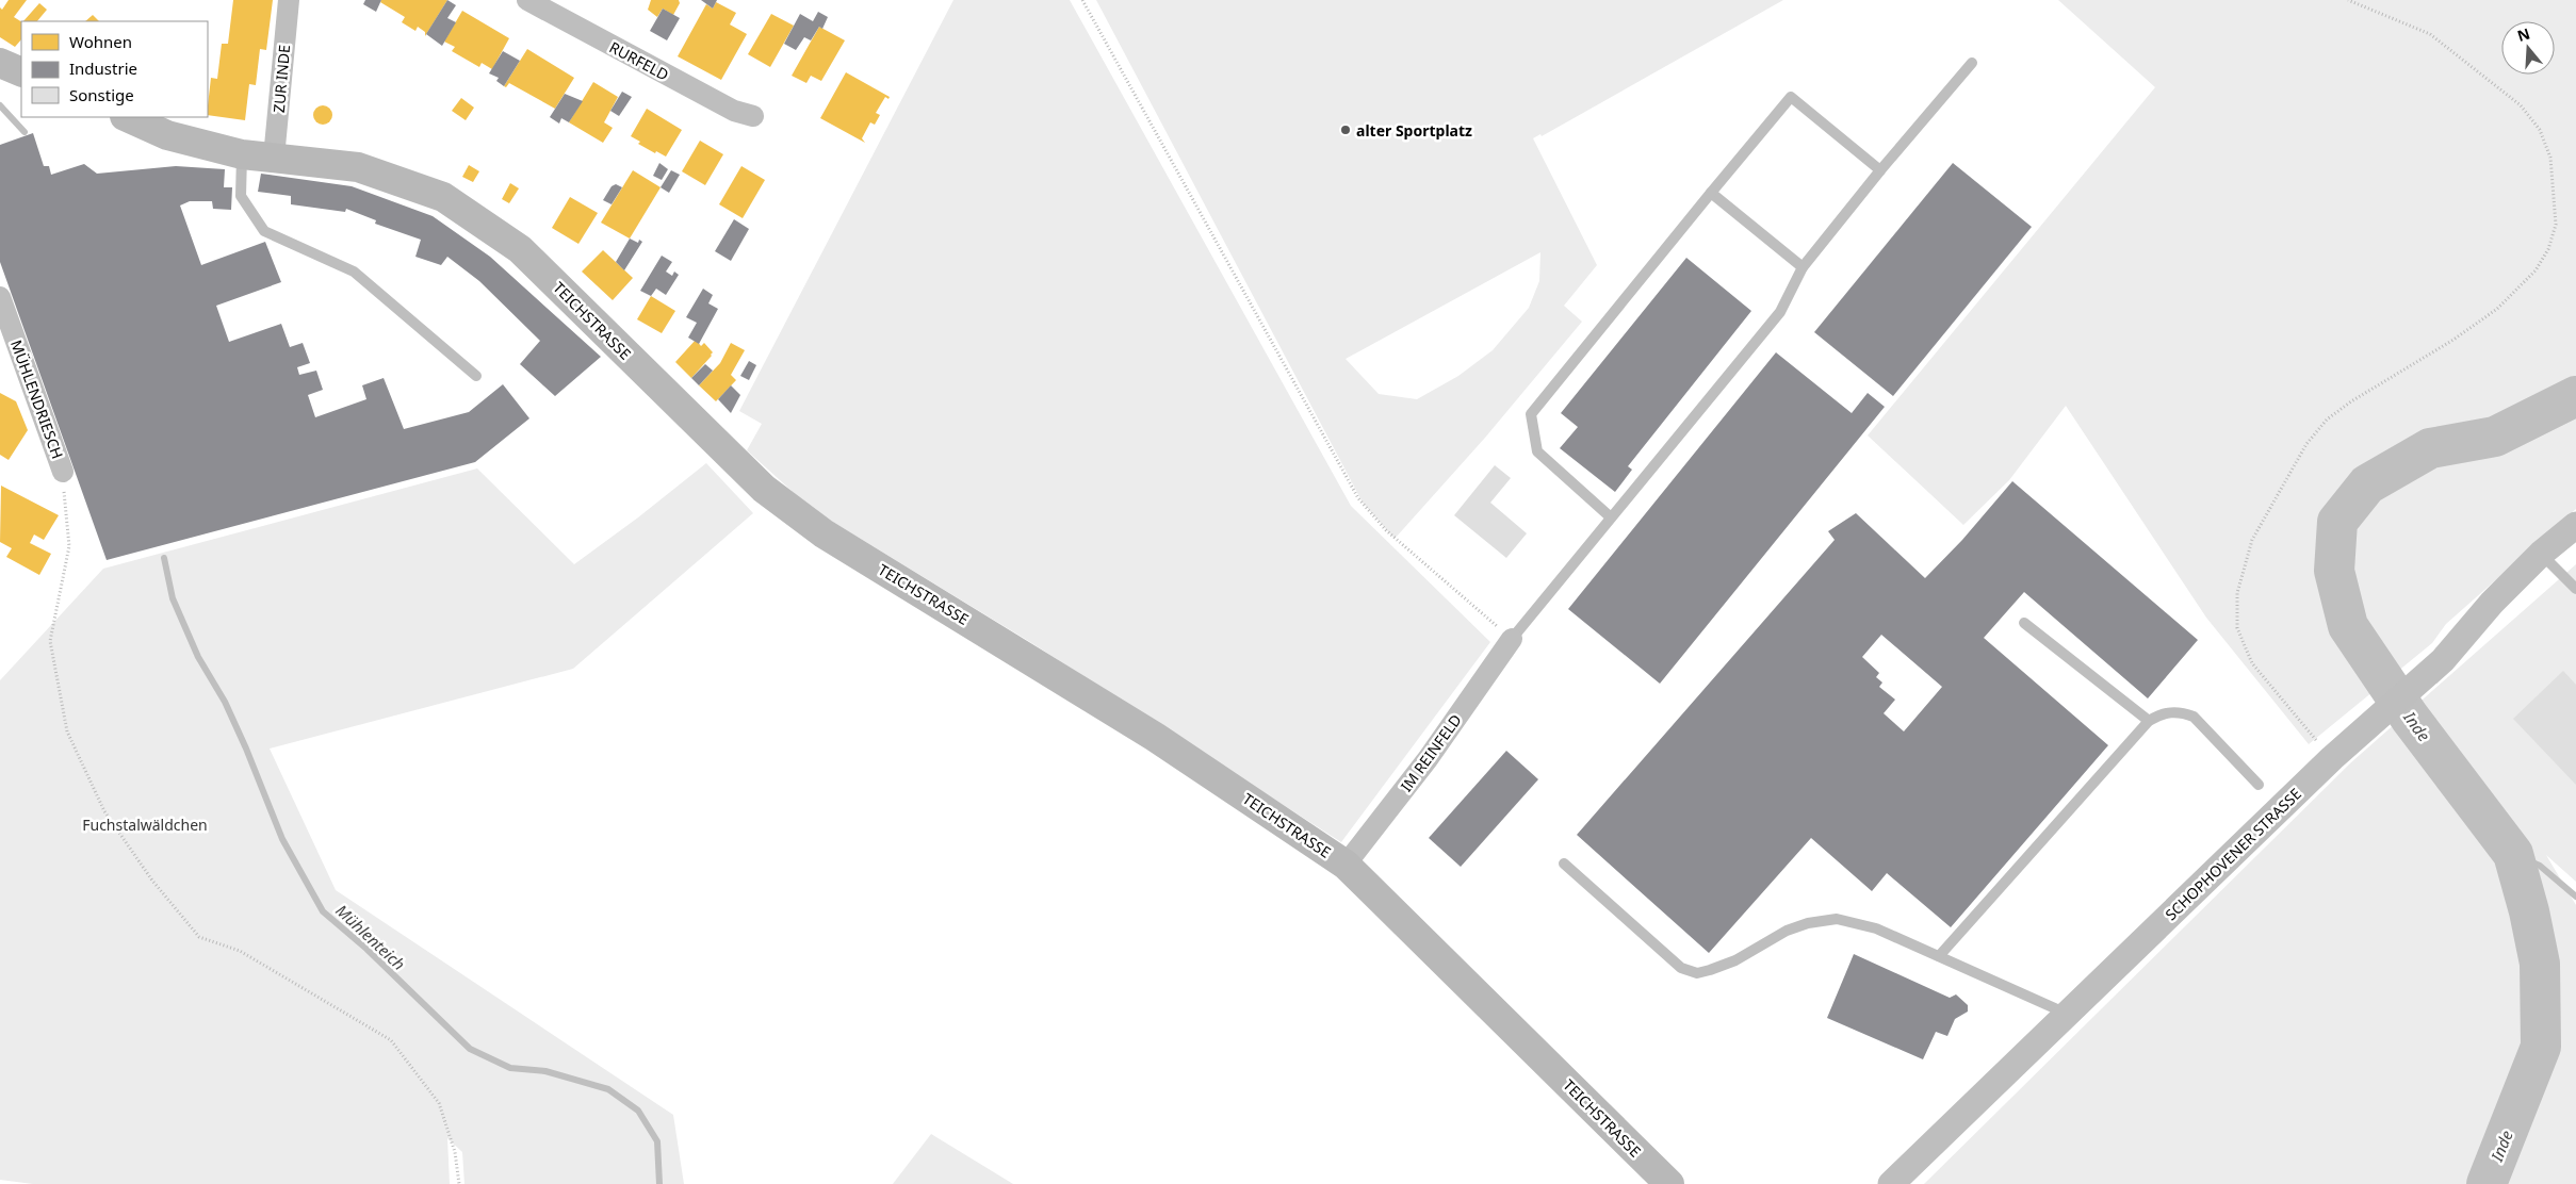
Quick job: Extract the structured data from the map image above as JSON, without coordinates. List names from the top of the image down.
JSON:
{
  "streets": {
    "main road": ["TEICHSTRASSE"],
    "street": [
      "RURFELD",
      "ZUR INDE",
      "MÜHLENDRIESCH",
      "IM REINFELD",
      "SCHOPHOVENER STRASSE"
    ]
  },
  "crossings": [
    ["ZUR INDE", "TEICHSTRASSE"],
    ["TEICHSTRASSE", "IM REINFELD"]
  ],
  "water": ["Inde", "Mühlenteich"],
  "parks": ["Fuchstalwäldchen"],
  "places": ["alter Sportplatz"],
  "legend": ["Wohnen", "Industrie", "Sonstige"],
  "north": "top"
}
